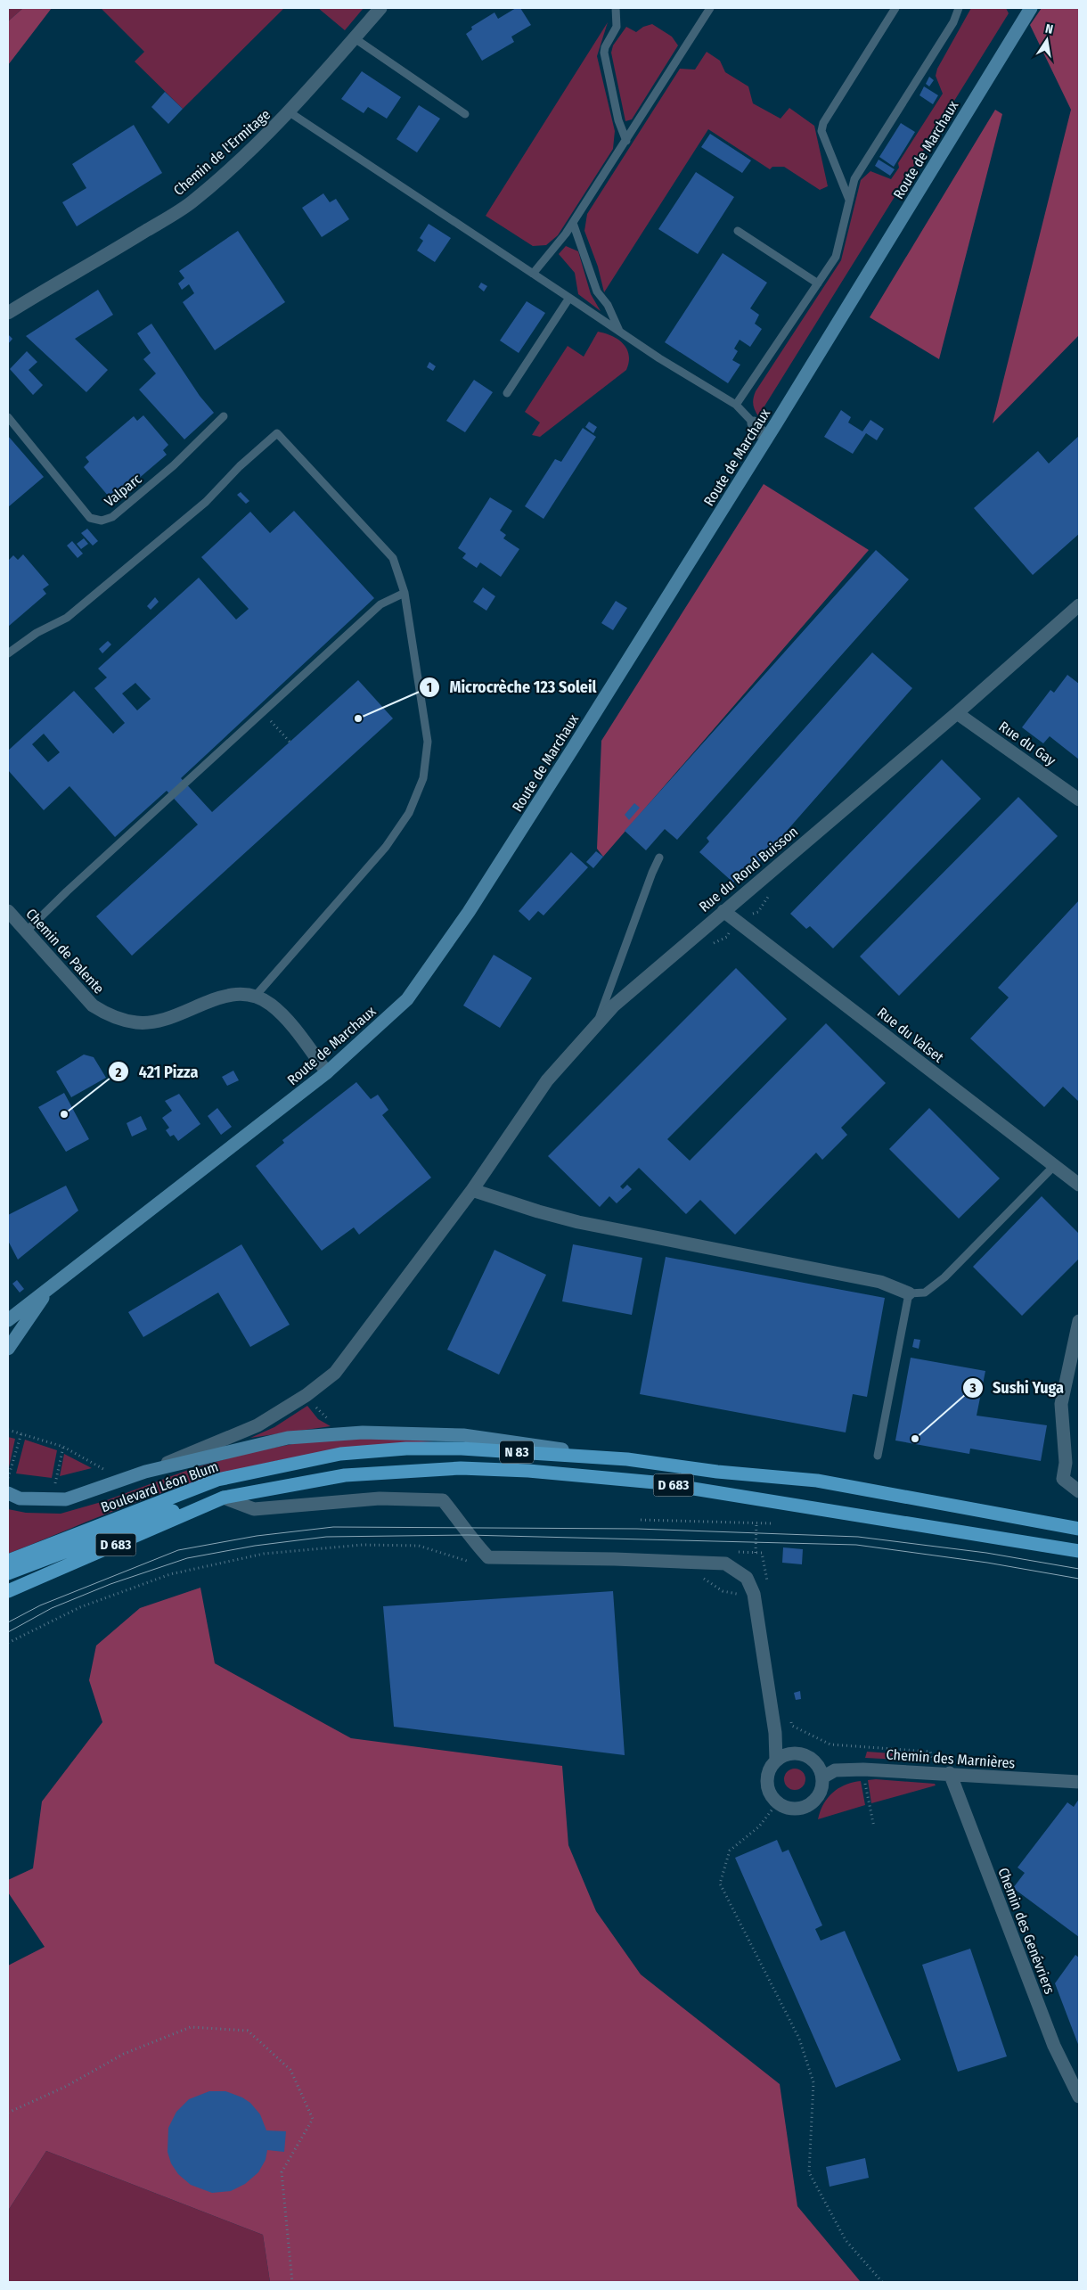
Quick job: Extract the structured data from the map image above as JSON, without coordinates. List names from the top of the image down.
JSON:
{
  "streets": {
    "main road": [
      "Route de Marchaux",
      "N 83",
      "D 683",
      "Boulevard Léon Blum"
    ],
    "street": [
      "Chemin de l'Ermitage",
      "Rue du Gay",
      "Rue du Rond Buisson",
      "Chemin de Palente",
      "Rue du Valset",
      "Chemin des Marnières",
      "Chemin des Genévriers"
    ],
    "lane": ["Valparc"]
  },
  "crossings": [
    ["Route de Marchaux", "Chemin de Palente"],
    ["Rue du Gay", "Rue du Rond Buisson"],
    ["Rue du Rond Buisson", "Rue du Valset"],
    ["Rue du Rond Buisson", "D 683"],
    ["D 683", "Boulevard Léon Blum"],
    ["Chemin des Marnières", "Chemin des Genévriers"]
  ],
  "places": ["Microcrèche 123 Soleil", "421 Pizza", "Sushi Yuga"],
  "north": "top"
}
